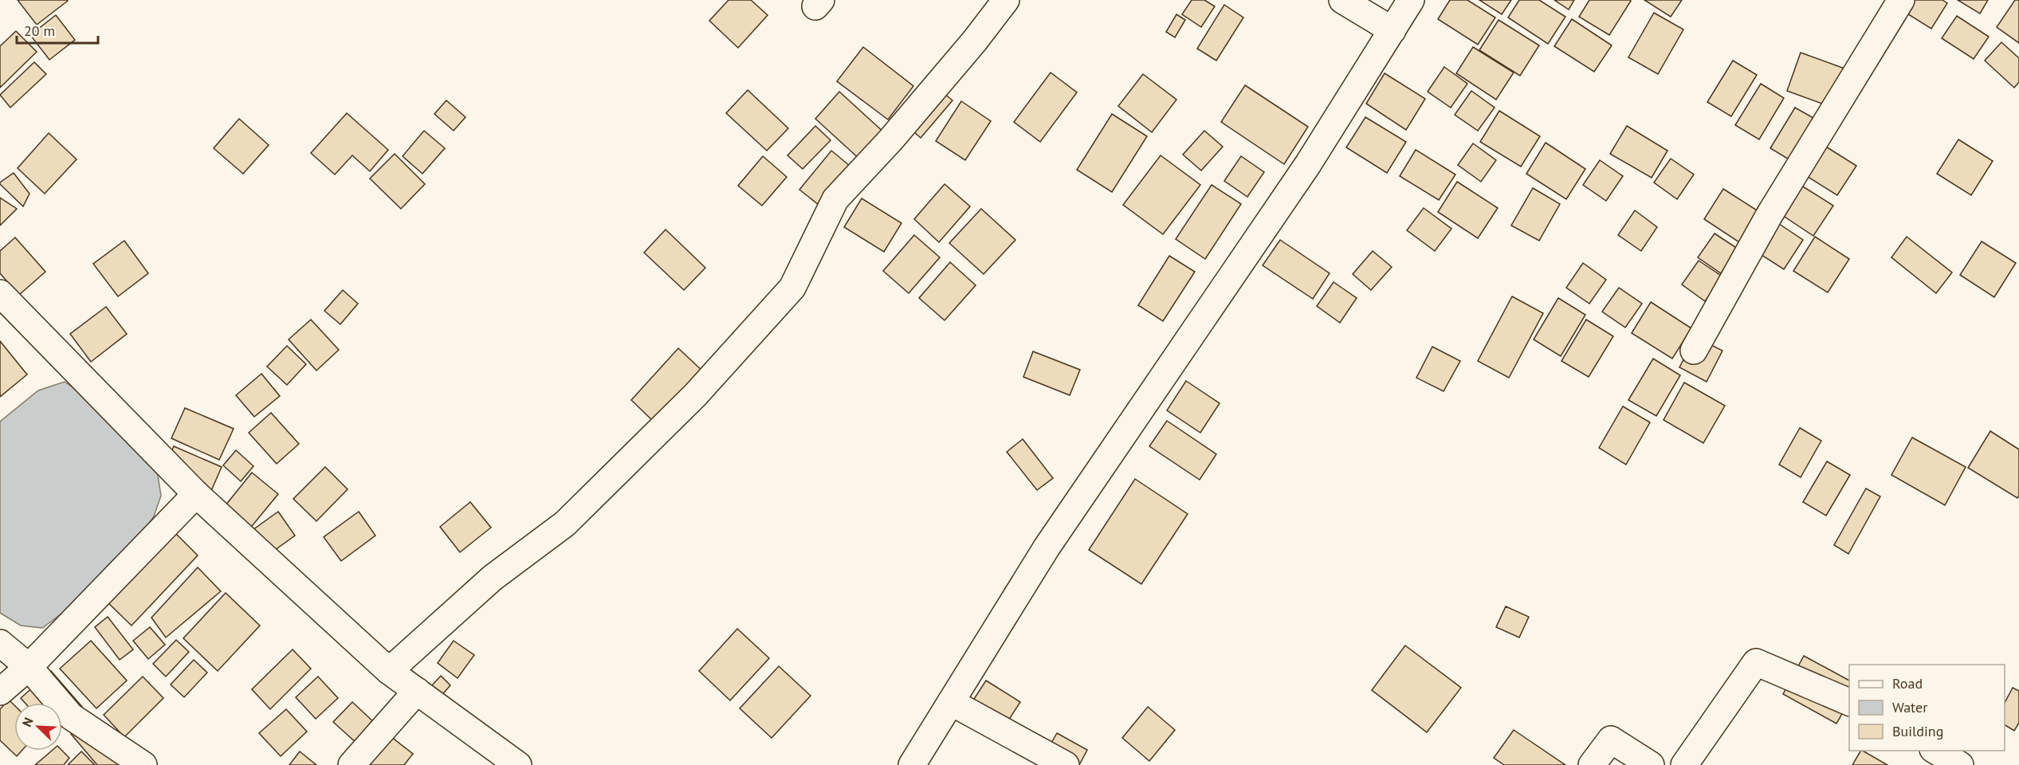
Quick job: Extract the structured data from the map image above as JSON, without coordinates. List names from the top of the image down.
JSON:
{
  "legend": ["Road", "Water", "Building"],
  "scale_bar": "20 m",
  "north": "top left"
}
